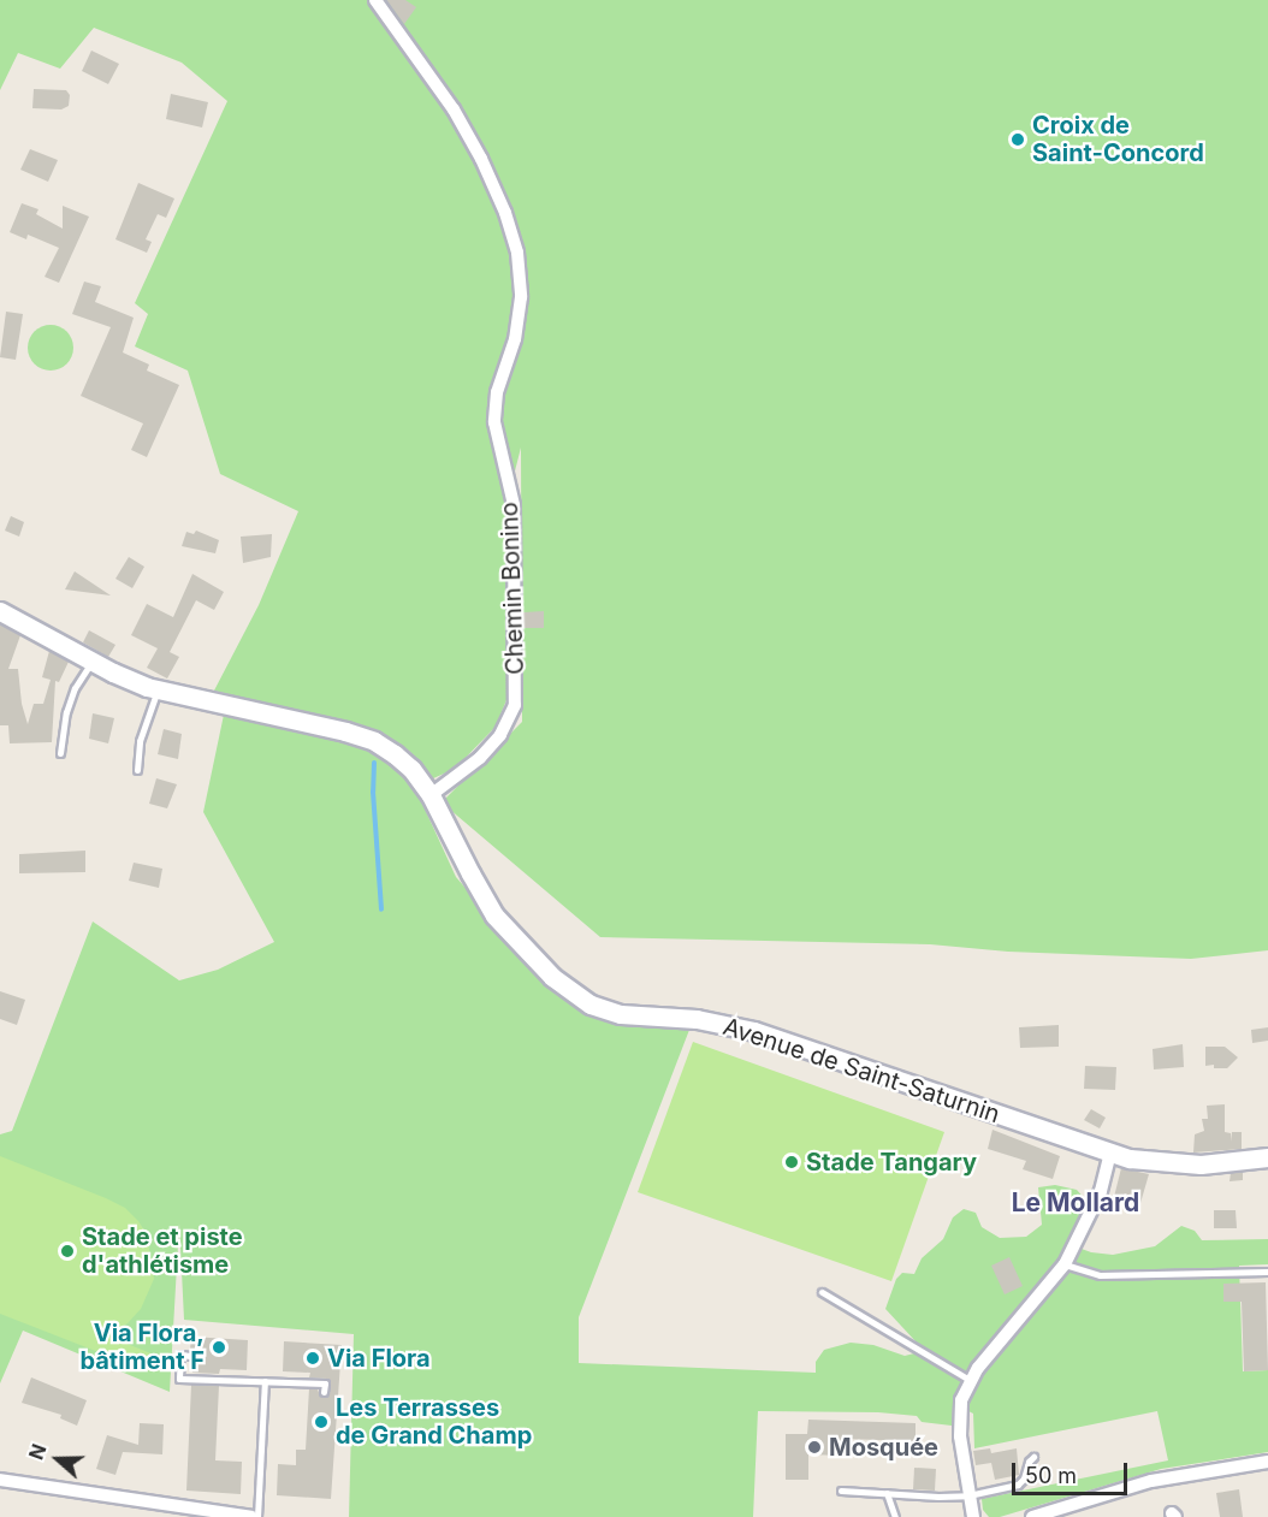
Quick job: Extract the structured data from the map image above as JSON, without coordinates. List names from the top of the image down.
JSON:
{
  "streets": {
    "main road": ["Avenue de Saint-Saturnin"],
    "street": ["Chemin Bonino"]
  },
  "crossings": [
    ["Chemin Bonino", "Avenue de Saint-Saturnin"]
  ],
  "districts": ["Le Mollard"],
  "places": [
    "Croix de Saint-Concord",
    "Stade Tangary",
    "Stade et piste d'athlétisme",
    "Via Flora, bâtiment F",
    "Via Flora",
    "Les Terrasses de Grand Champ",
    "Mosquée"
  ],
  "scale_bar": "50 m",
  "north": "left"
}
